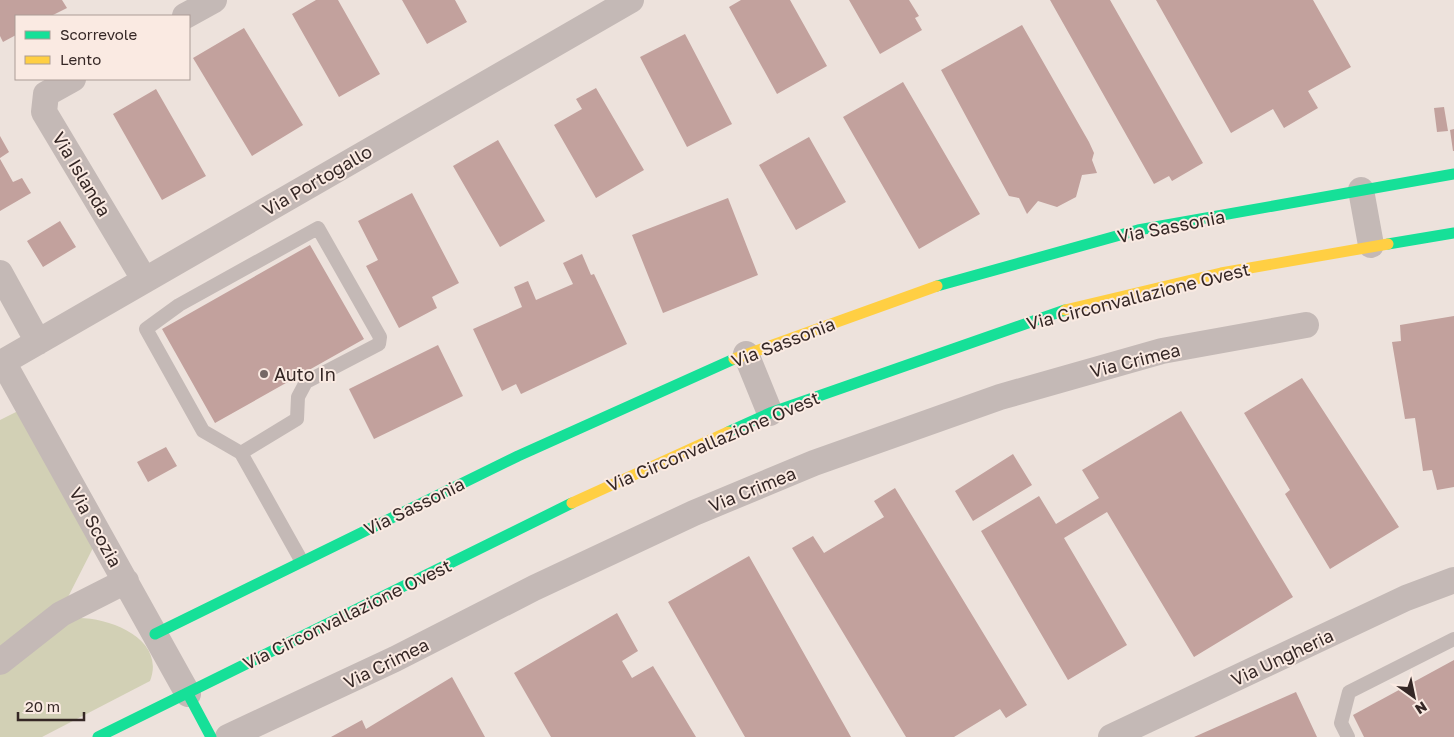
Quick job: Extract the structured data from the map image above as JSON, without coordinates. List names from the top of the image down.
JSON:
{
  "streets": {
    "main road": ["Via Sassonia", "Via Circonvallazione Ovest"],
    "street": [
      "Via Islanda",
      "Via Portogallo",
      "Via Crimea",
      "Via Scozia",
      "Via Ungheria"
    ]
  },
  "crossings": [
    ["Via Islanda", "Via Portogallo"],
    ["Via Portogallo", "Via Scozia"],
    ["Via Sassonia", "Via Scozia"],
    ["Via Circonvallazione Ovest", "Via Scozia"]
  ],
  "places": ["Auto In"],
  "legend": ["Scorrevole", "Lento"],
  "scale_bar": "20 m",
  "north": "bottom right"
}
